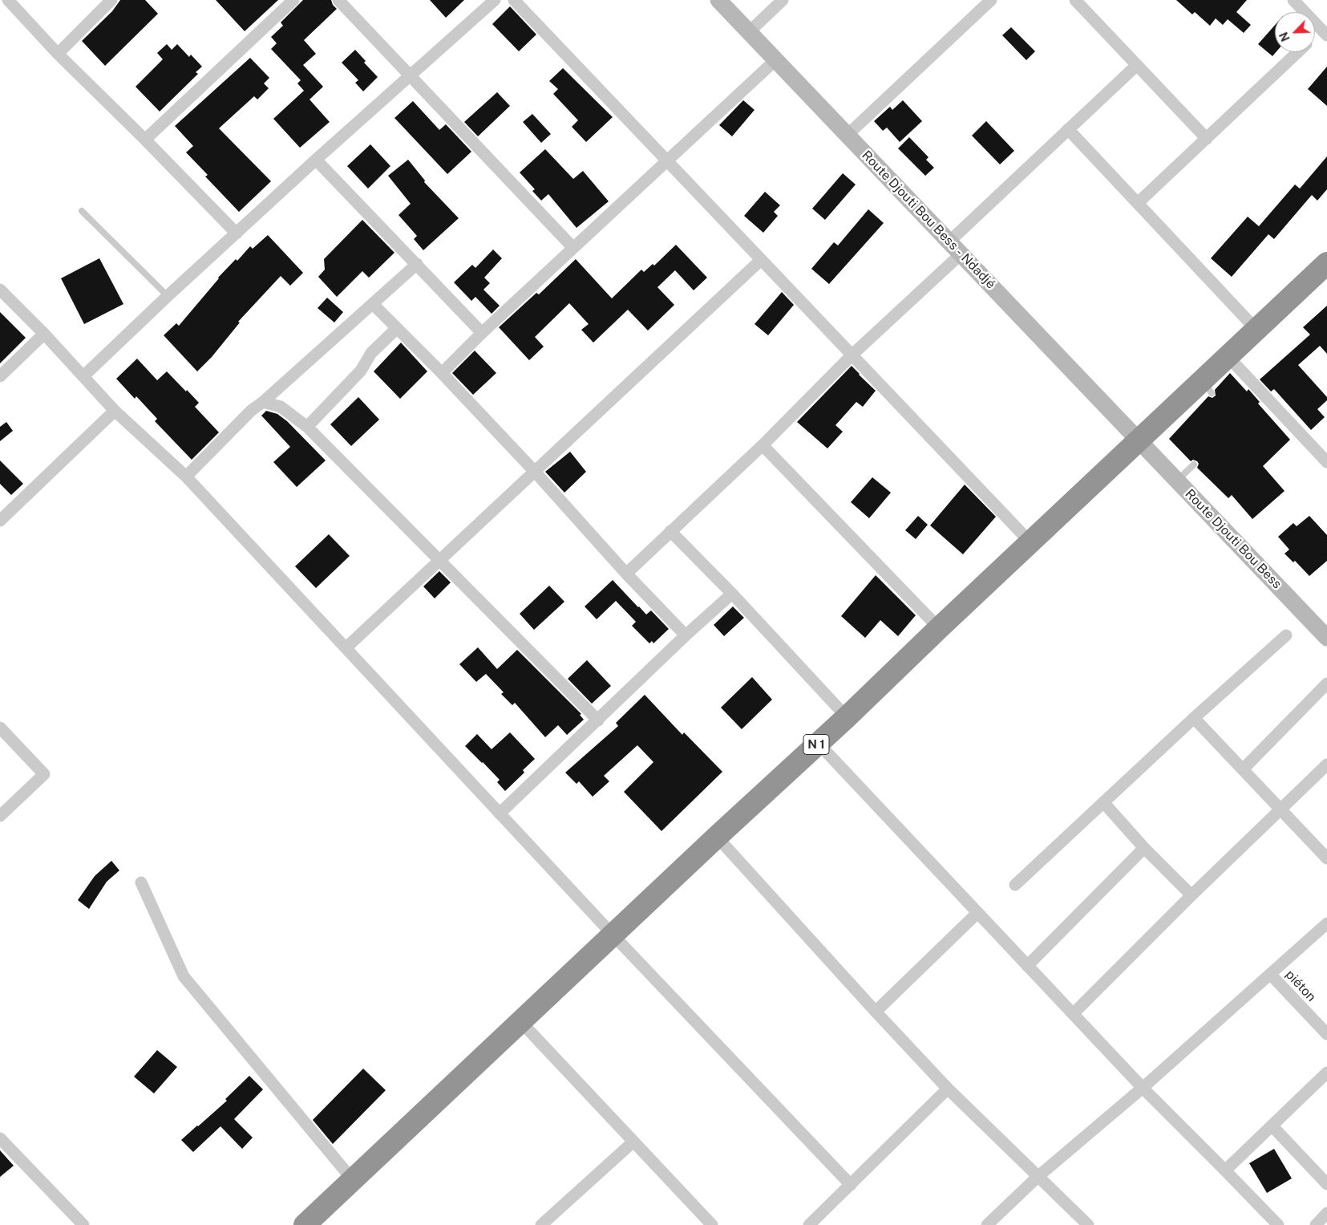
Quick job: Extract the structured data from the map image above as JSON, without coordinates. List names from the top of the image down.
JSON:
{
  "streets": {
    "highway": ["N 1"],
    "main road": ["Route Djouti Bou Bess - Ndadjé", "Route Djouti Bou Bess"],
    "street": ["piéton"]
  },
  "crossings": [
    ["Route Djouti Bou Bess - Ndadjé", "Route Djouti Bou Bess"],
    ["Route Djouti Bou Bess - Ndadjé", "N 1"],
    ["Route Djouti Bou Bess", "N 1"]
  ],
  "north": "bottom left"
}
